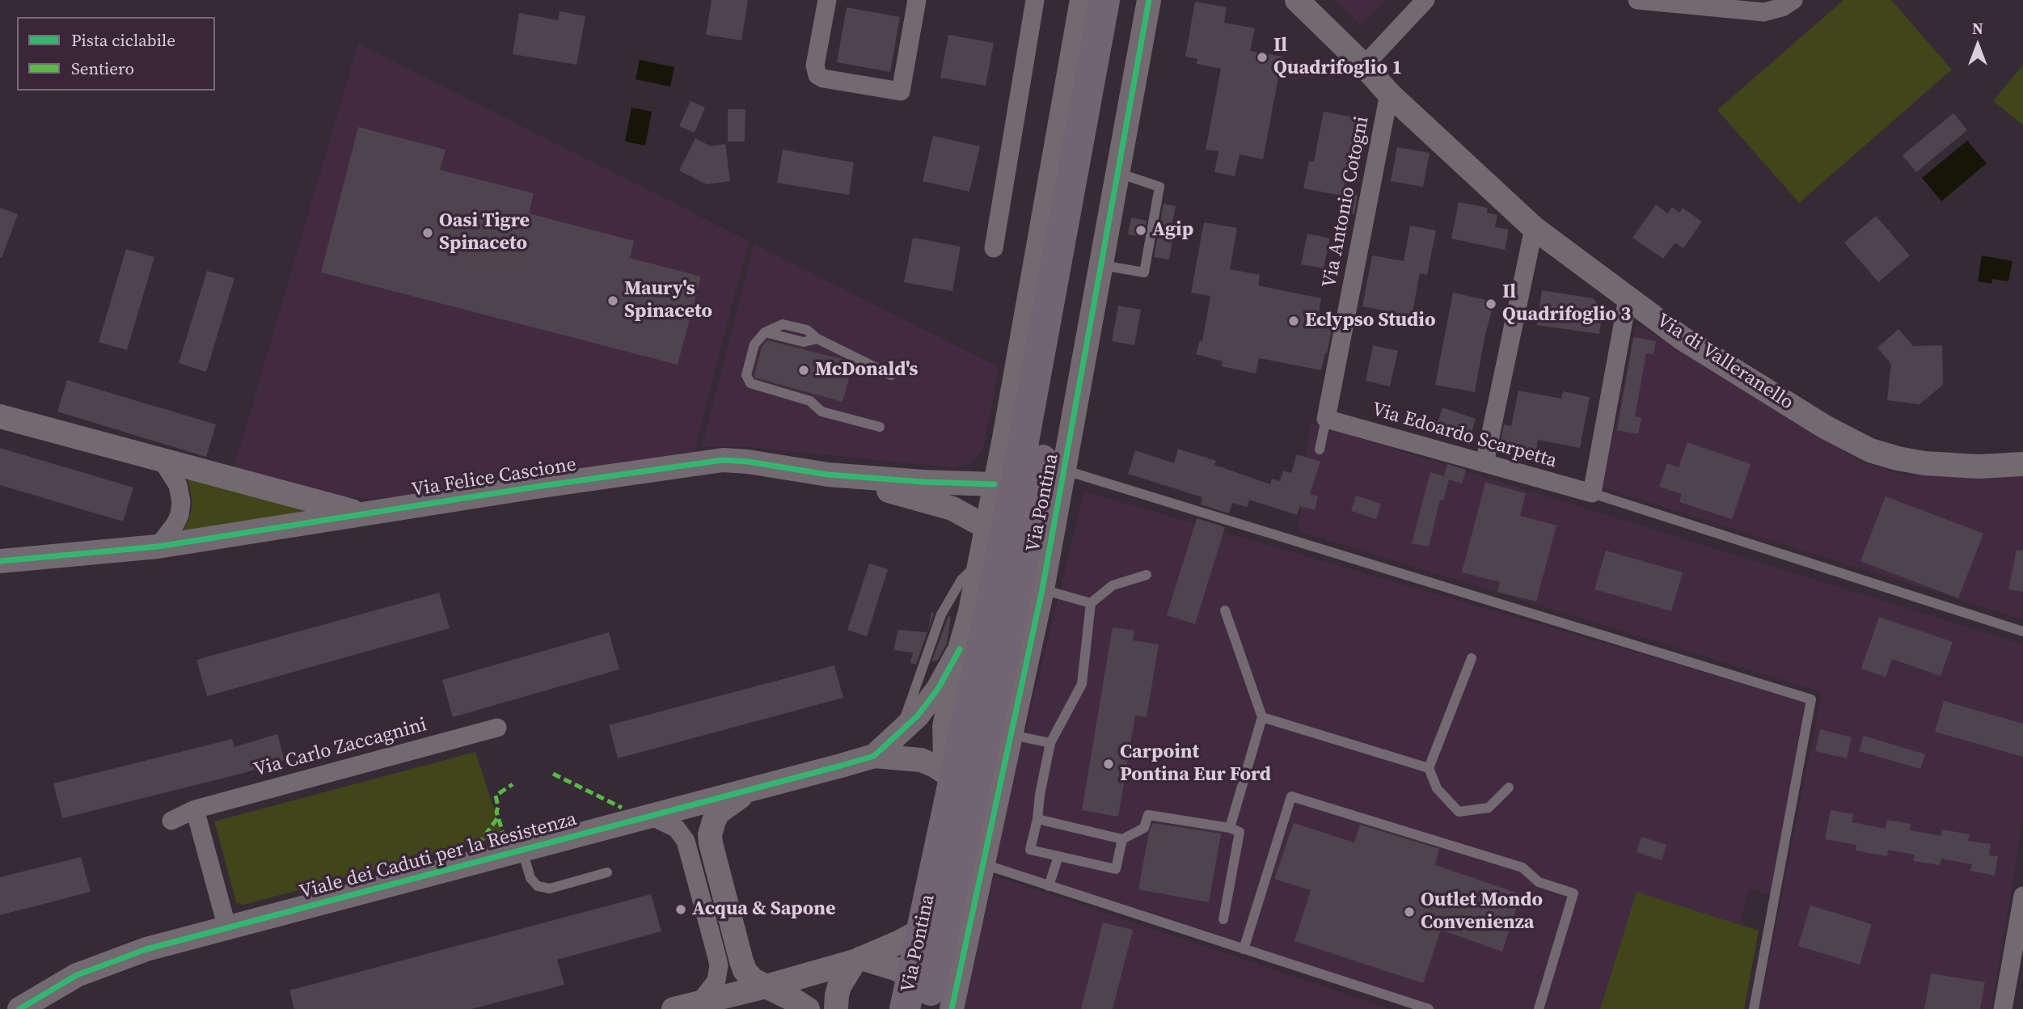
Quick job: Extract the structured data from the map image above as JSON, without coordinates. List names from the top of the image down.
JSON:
{
  "streets": {
    "highway": ["Via Pontina"],
    "street": [
      "Via Antonio Cotogni",
      "Via di Valleranello",
      "Via Edoardo Scarpetta",
      "Via Felice Cascione",
      "Via Carlo Zaccagnini",
      "Viale dei Caduti per la Resistenza"
    ]
  },
  "crossings": [
    ["Via Antonio Cotogni", "Via di Valleranello"],
    ["Via Antonio Cotogni", "Via Edoardo Scarpetta"]
  ],
  "places": [
    "Il Quadrifoglio 1",
    "Agip",
    "Oasi Tigre Spinaceto",
    "Maury's Spinaceto",
    "Il Quadrifoglio 3",
    "Eclypso Studio",
    "McDonald's",
    "Carpoint Pontina Eur Ford",
    "Acqua & Sapone",
    "Outlet Mondo Convenienza"
  ],
  "legend": ["Pista ciclabile", "Sentiero"],
  "north": "top"
}
